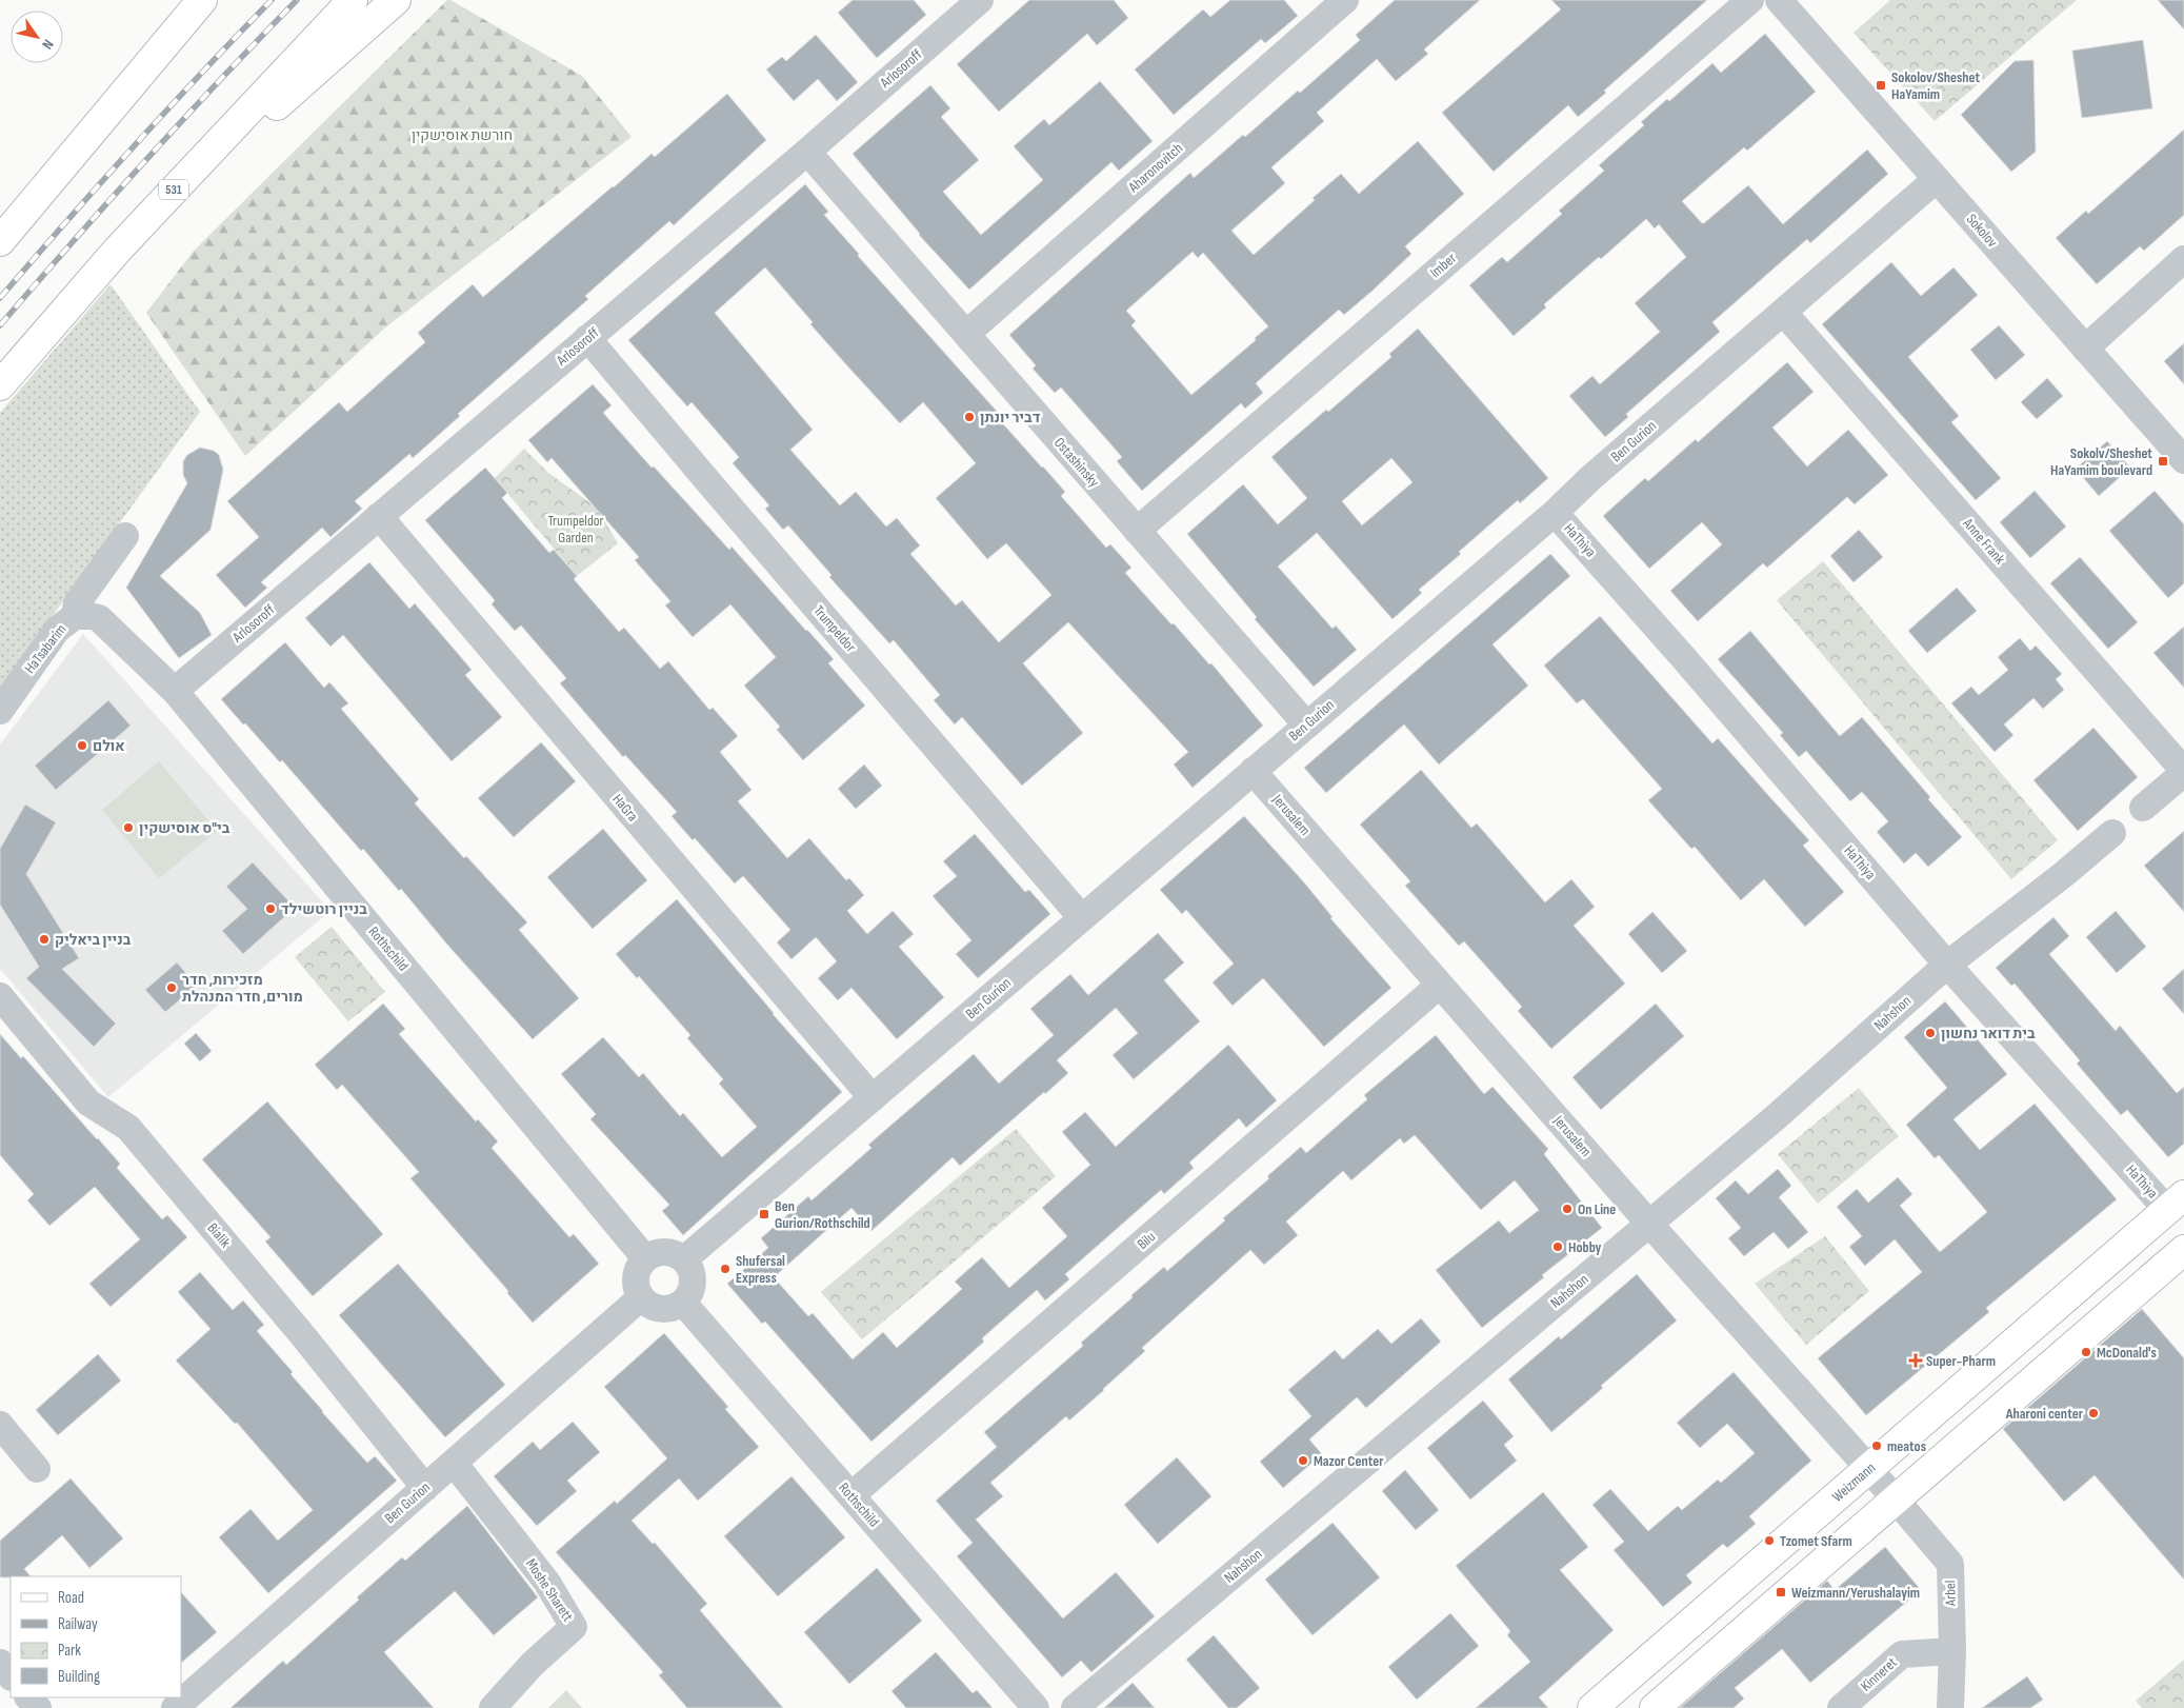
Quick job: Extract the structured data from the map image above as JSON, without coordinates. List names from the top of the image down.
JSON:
{
  "streets": {
    "main road": ["531", "Weizmann"],
    "street": [
      "Arlosoroff",
      "Aharonovitch",
      "Sokolov",
      "Imber",
      "Ben Gurion",
      "Ostashinsky",
      "HaThiya",
      "Anne Frank",
      "Trumpeldor",
      "HaTsabarim",
      "HaGra",
      "Jerusalem",
      "Rothschild",
      "Nahshon",
      "Bialik",
      "Bilu",
      "Moshe Sharett",
      "Arbel",
      "Kinneret"
    ]
  },
  "crossings": [
    ["Arlosoroff", "Ostashinsky"],
    ["Arlosoroff", "Trumpeldor"],
    ["Arlosoroff", "HaGra"],
    ["Arlosoroff", "Rothschild"],
    ["Aharonovitch", "Ostashinsky"],
    ["Sokolov", "Ben Gurion"],
    ["Imber", "Ostashinsky"],
    ["Ben Gurion", "Ostashinsky"],
    ["Ben Gurion", "HaThiya"],
    ["Ben Gurion", "Anne Frank"],
    ["Ben Gurion", "Trumpeldor"],
    ["Ben Gurion", "HaGra"],
    ["Ben Gurion", "Jerusalem"],
    ["Ben Gurion", "Rothschild"],
    ["Ben Gurion", "Bialik"],
    ["Ben Gurion", "Moshe Sharett"],
    ["HaThiya", "Nahshon"],
    ["HaThiya", "Weizmann"],
    ["HaTsabarim", "Rothschild"],
    ["Jerusalem", "Nahshon"],
    ["Jerusalem", "Bilu"],
    ["Jerusalem", "Weizmann"],
    ["Jerusalem", "Arbel"],
    ["Rothschild", "Bilu"],
    ["Arbel", "Kinneret"]
  ],
  "parks": ["חורשת אוסישקין", "Trumpeldor Garden"],
  "places": {
    "transit": [
      "Sokolov/Sheshet HaYamim",
      "Sokolv/Sheshet HaYamim boulevard",
      "Ben Gurion/Rothschild",
      "Weizmann/Yerushalayim"
    ],
    "other": [
      "דביר יונתן",
      "אולם",
      "בי\"ס אוסישקין",
      "בניין רוטשילד",
      "בניין ביאליק",
      "מזכירות, חדר מורים, חדר המנהלת",
      "בית דואר נחשון",
      "On Line",
      "Hobby",
      "Shufersal Express",
      "McDonald's",
      "Aharoni center",
      "meatos",
      "Mazor Center",
      "Tzomet Sfarm"
    ],
    "health": ["Super-Pharm"]
  },
  "legend": [
    "Road",
    "Railway",
    "Park",
    "Building"
  ],
  "north": "bottom right"
}
